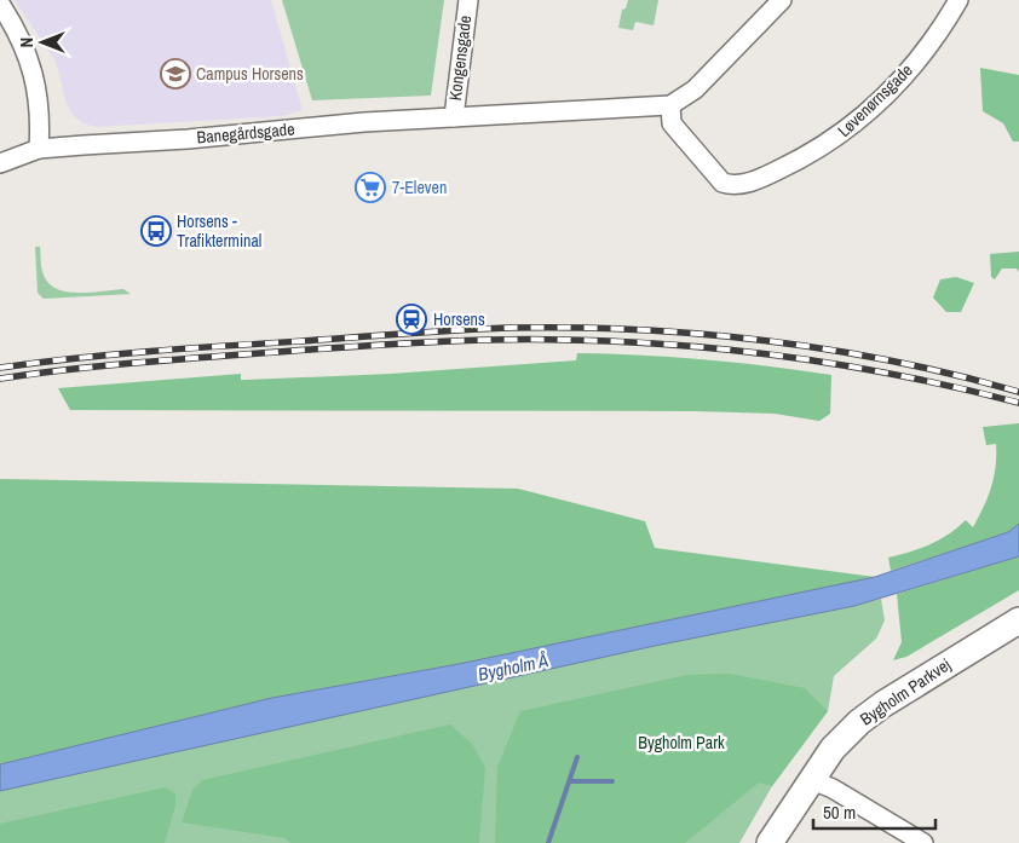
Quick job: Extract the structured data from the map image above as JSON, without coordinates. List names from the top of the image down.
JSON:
{
  "streets": {
    "street": [
      "Kongensgade",
      "Løvenørnsgade",
      "Banegårdsgade",
      "Bygholm Parkvej"
    ]
  },
  "crossings": [
    ["Kongensgade", "Banegårdsgade"]
  ],
  "water": ["Bygholm Å"],
  "parks": ["Bygholm Park"],
  "places": {
    "school or university": ["Campus Horsens"],
    "supermarket": ["7-Eleven"],
    "bus stop": ["Horsens - Trafikterminal"],
    "station": ["Horsens"]
  },
  "scale_bar": "50 m",
  "north": "left"
}
